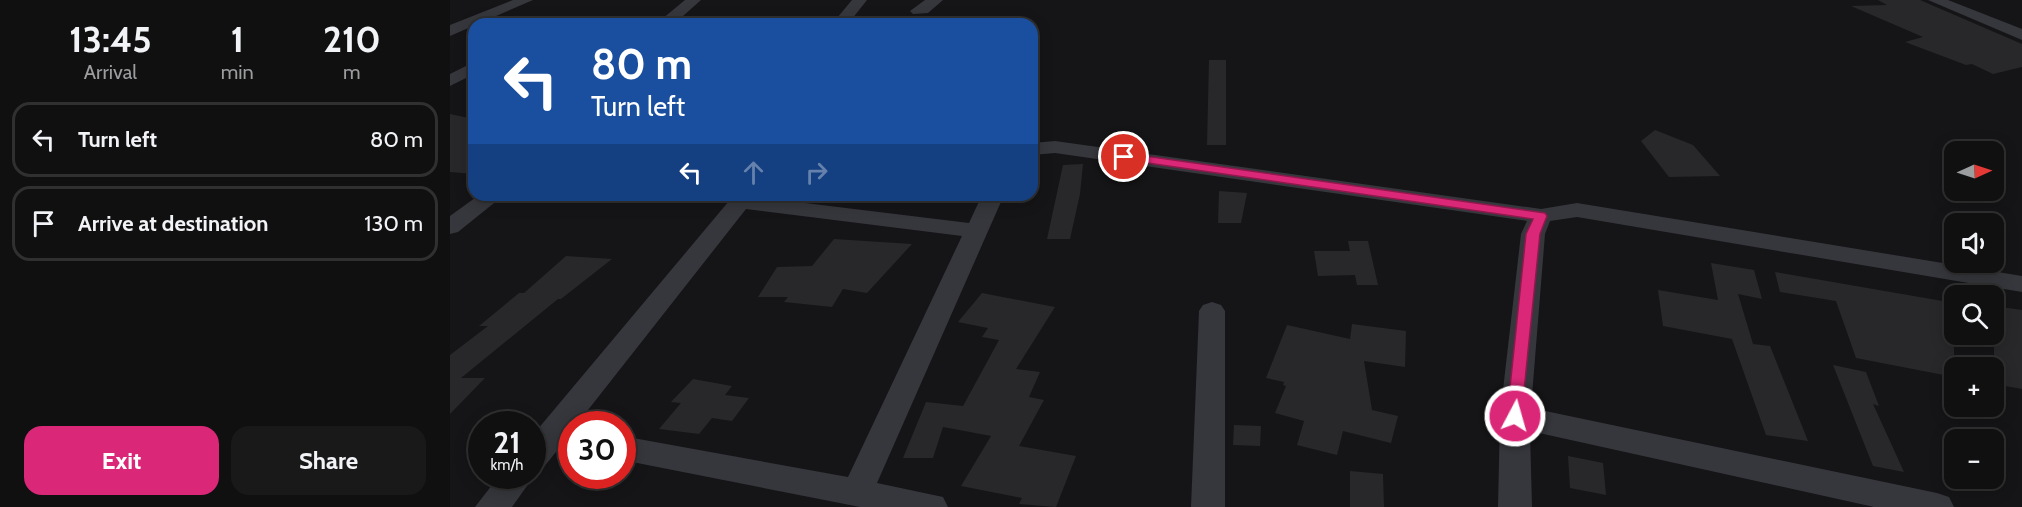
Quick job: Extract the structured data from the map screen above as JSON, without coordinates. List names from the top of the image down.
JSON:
{
  "north": "right",
  "page": {
    "eta": [
      "13:45",
      "Arrival",
      "1",
      "min",
      "210",
      "m"
    ],
    "turn": ["80 m", "Turn left"],
    "list": [
      {
        "name": "Turn left",
        "value": "80 m"
      },
      {
        "name": "Arrive at destination",
        "value": "130 m"
      }
    ],
    "map_buttons": ["+", "−"],
    "speed": "21 km/h",
    "limit": "30",
    "buttons": ["Exit", "Share"]
  }
}
